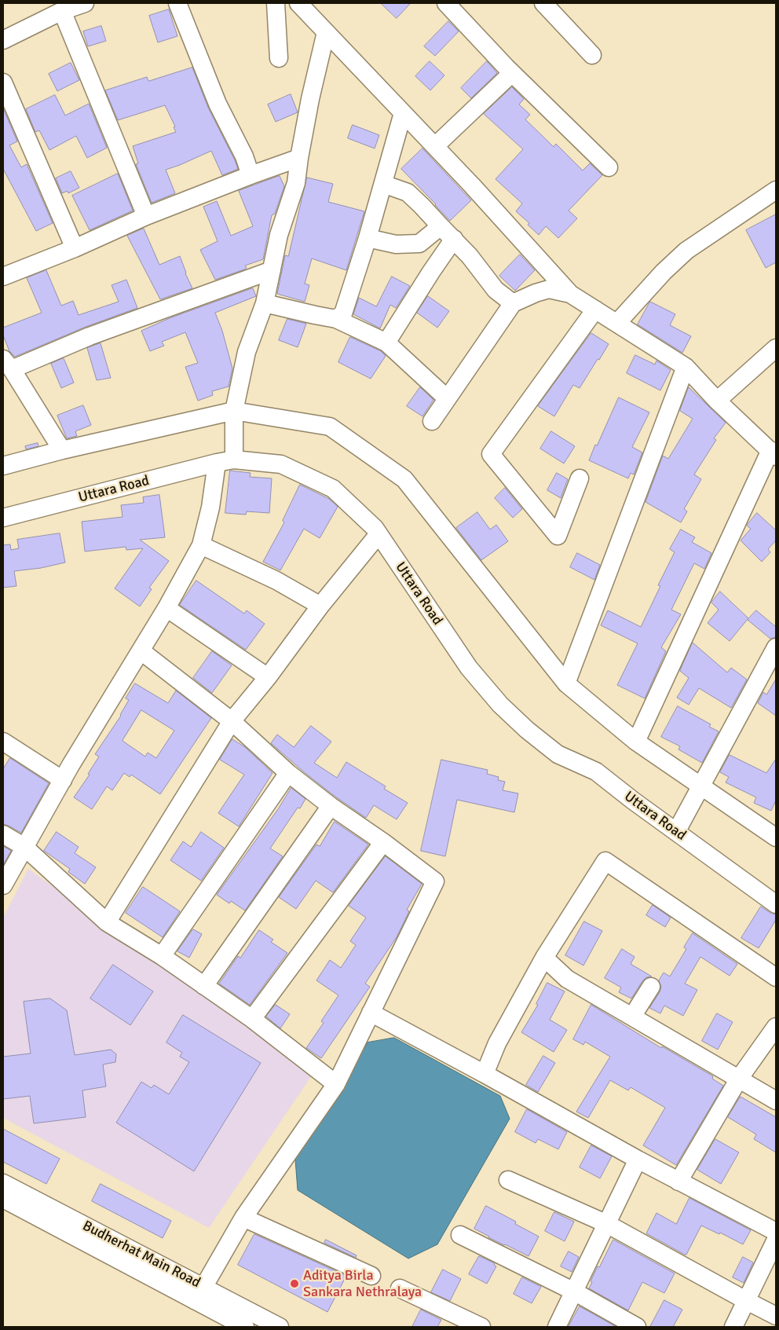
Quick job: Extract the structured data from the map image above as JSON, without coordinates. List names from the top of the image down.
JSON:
{
  "streets": {
    "street": ["Uttara Road", "Budherhat Main Road"]
  },
  "places": ["Aditya Birla Sankara Nethralaya"]
}
